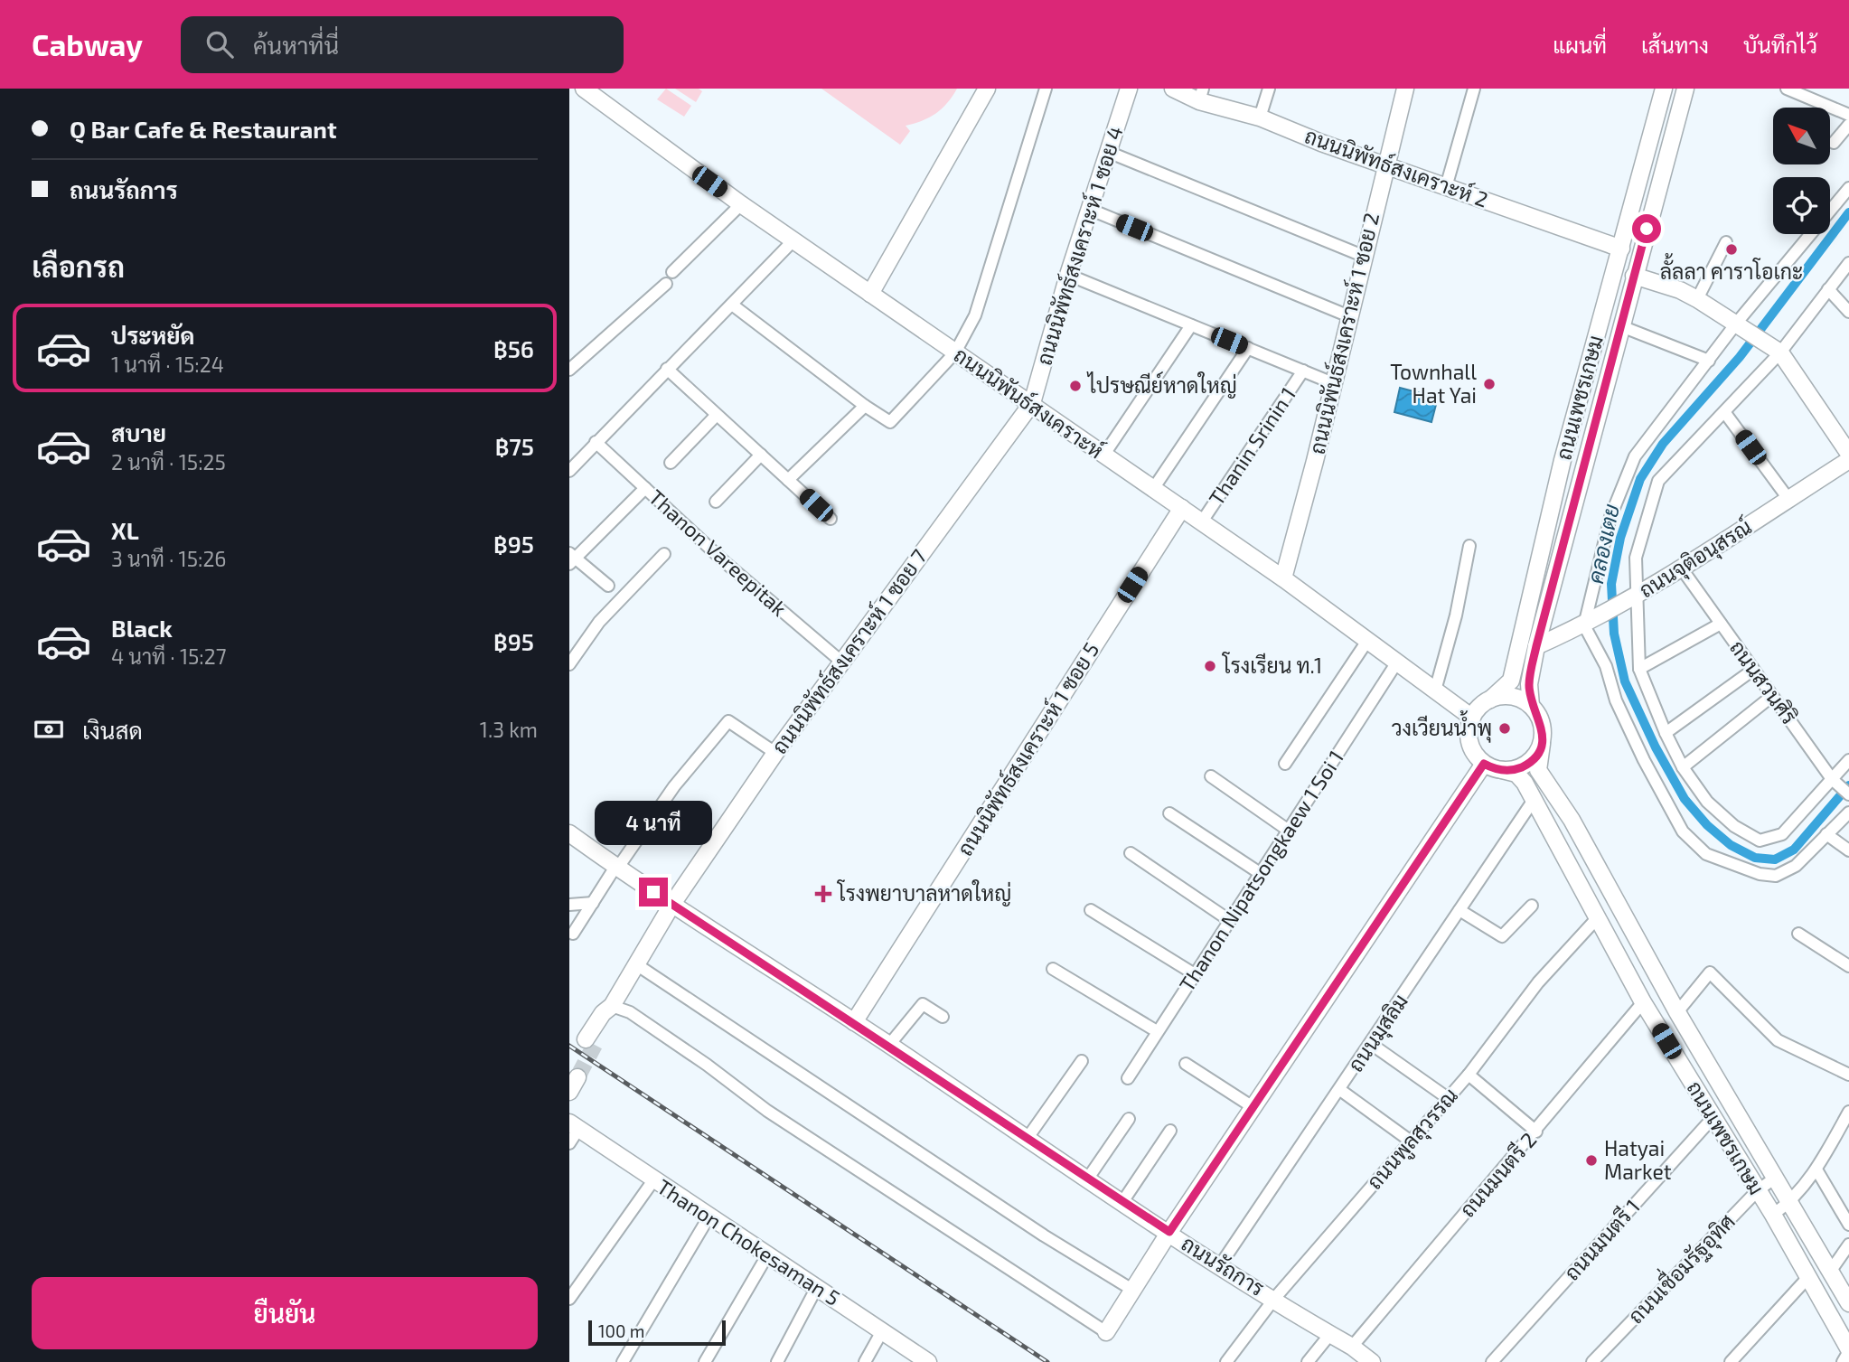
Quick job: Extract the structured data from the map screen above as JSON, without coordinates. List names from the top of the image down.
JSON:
{
  "streets": {
    "street": [
      "ถนนนิพัทธ์สงเคราะห์ 2",
      "ถนนนิพัทธ์สงเคราะห์ 1 ซอย 4",
      "ถนนนิพันธ์สงเคราะห์ 1 ซอย 2",
      "ถนนเพชรเกษม",
      "ถนนนิพันธ์สงเคราะห์",
      "Thanin Srinin 1",
      "Thanon Vareepitak",
      "ถนนจุติอนุสรณ์",
      "ถนนนิพัทธ์สงเคราะห์ 1 ซอย 7",
      "ถนนสวนศิริ",
      "ถนนนิพัทธ์สงเคราะห์ 1 ซอย 5",
      "Thanon Nipatsongkaew 1 Soi 1",
      "ถนนมุสลิม",
      "ถนนพูลสุวรรณ",
      "ถนนมนตรี 2",
      "ถนนมนตรี 1",
      "Thanon Chokesaman 5",
      "ถนนรัถการ",
      "ถนนเชื่อมรัฐอุทิศ"
    ]
  },
  "crossings": [
    ["ถนนนิพัทธ์สงเคราะห์ 2", "ถนนนิพันธ์สงเคราะห์ 1 ซอย 2"],
    ["ถนนนิพัทธ์สงเคราะห์ 2", "ถนนเพชรเกษม"],
    ["ถนนนิพัทธ์สงเคราะห์ 1 ซอย 4", "ถนนนิพันธ์สงเคราะห์"],
    ["ถนนนิพัทธ์สงเคราะห์ 1 ซอย 4", "ถนนนิพัทธ์สงเคราะห์ 1 ซอย 7"],
    ["ถนนนิพันธ์สงเคราะห์ 1 ซอย 2", "ถนนนิพันธ์สงเคราะห์"],
    ["ถนนเพชรเกษม", "ถนนนิพันธ์สงเคราะห์"],
    ["ถนนเพชรเกษม", "ถนนจุติอนุสรณ์"],
    ["ถนนเพชรเกษม", "ถนนมุสลิม"],
    ["ถนนเพชรเกษม", "ถนนพูลสุวรรณ"],
    ["ถนนเพชรเกษม", "ถนนมนตรี 2"],
    ["ถนนเพชรเกษม", "ถนนมนตรี 1"],
    ["ถนนเพชรเกษม", "ถนนเชื่อมรัฐอุทิศ"],
    ["ถนนนิพันธ์สงเคราะห์", "Thanin Srinin 1"],
    ["ถนนนิพันธ์สงเคราะห์", "ถนนนิพัทธ์สงเคราะห์ 1 ซอย 7"],
    ["ถนนนิพันธ์สงเคราะห์", "ถนนนิพัทธ์สงเคราะห์ 1 ซอย 5"],
    ["ถนนนิพันธ์สงเคราะห์", "Thanon Nipatsongkaew 1 Soi 1"],
    ["Thanon Vareepitak", "ถนนนิพัทธ์สงเคราะห์ 1 ซอย 7"],
    ["ถนนจุติอนุสรณ์", "ถนนสวนศิริ"],
    ["ถนนนิพัทธ์สงเคราะห์ 1 ซอย 7", "ถนนรัถการ"],
    ["ถนนนิพัทธ์สงเคราะห์ 1 ซอย 5", "ถนนรัถการ"],
    ["ถนนมุสลิม", "ถนนรัถการ"],
    ["ถนนพูลสุวรรณ", "ถนนรัถการ"],
    ["ถนนมนตรี 2", "ถนนรัถการ"]
  ],
  "water": ["คลองเตย"],
  "places": {
    "other": [
      "ลั้ลลา คาราโอเกะ",
      "Townhall Hat Yai",
      "ไปรษณีย์หาดใหญ่",
      "โรงเรียน ท.1",
      "วงเวียนน้ำพุ",
      "Hatyai Market"
    ],
    "health": ["โรงพยาบาลหาดใหญ่"]
  },
  "scale_bar": "100 m",
  "north": "top left",
  "page": {
    "header": "Cabway",
    "search": "ค้นหาที่นี่",
    "nav": ["แผนที่", "เส้นทาง", "บันทึกไว้"],
    "banner": ["Q Bar Cafe & Restaurant", "ถนนรัถการ"],
    "heading": "เลือกรถ",
    "list": [
      {
        "name": "ประหยัด",
        "note": "1 นาที · 15:24",
        "value": "฿56"
      },
      {
        "name": "สบาย",
        "note": "2 นาที · 15:25",
        "value": "฿75"
      },
      {
        "name": "XL",
        "note": "3 นาที · 15:26",
        "value": "฿95"
      },
      {
        "name": "Black",
        "note": "4 นาที · 15:27",
        "value": "฿95"
      }
    ],
    "pay": ["เงินสด", "1.3 km"],
    "bubble": "4 นาที",
    "buttons": "ยืนยัน",
    "scale": "100 m"
  }
}
